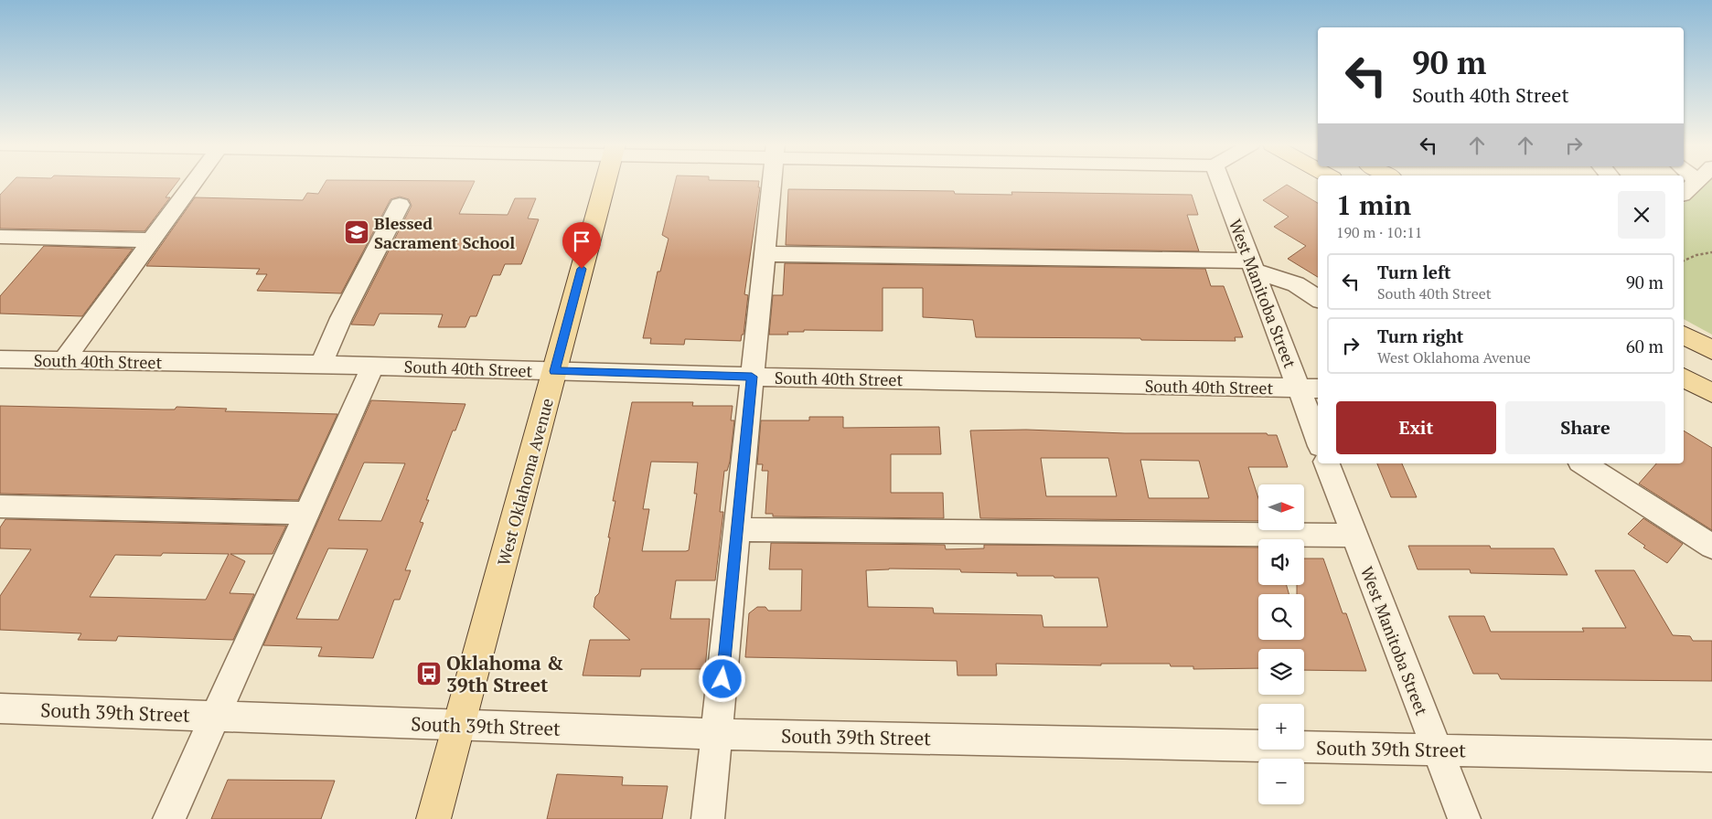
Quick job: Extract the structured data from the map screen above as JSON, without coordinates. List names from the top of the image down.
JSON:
{
  "streets": {
    "main road": ["West Oklahoma Avenue"],
    "street": ["West Manitoba Street", "South 40th Street", "South 39th Street"]
  },
  "crossings": [
    ["West Manitoba Street", "South 40th Street"],
    ["West Manitoba Street", "South 39th Street"],
    ["South 40th Street", "West Oklahoma Avenue"],
    ["West Oklahoma Avenue", "South 39th Street"]
  ],
  "places": {
    "school or university": ["Blessed Sacrament School"],
    "bus stop": ["Oklahoma & 39th Street"]
  },
  "north": "right",
  "page": {
    "turn": ["90 m", "South 40th Street"],
    "heading": ["1 min", "190 m · 10:11"],
    "list": [
      {
        "name": "Turn left",
        "note": "South 40th Street",
        "value": "90 m"
      },
      {
        "name": "Turn right",
        "note": "West Oklahoma Avenue",
        "value": "60 m"
      }
    ],
    "buttons": ["Exit", "Share"],
    "map_buttons": ["+", "−"]
  }
}
